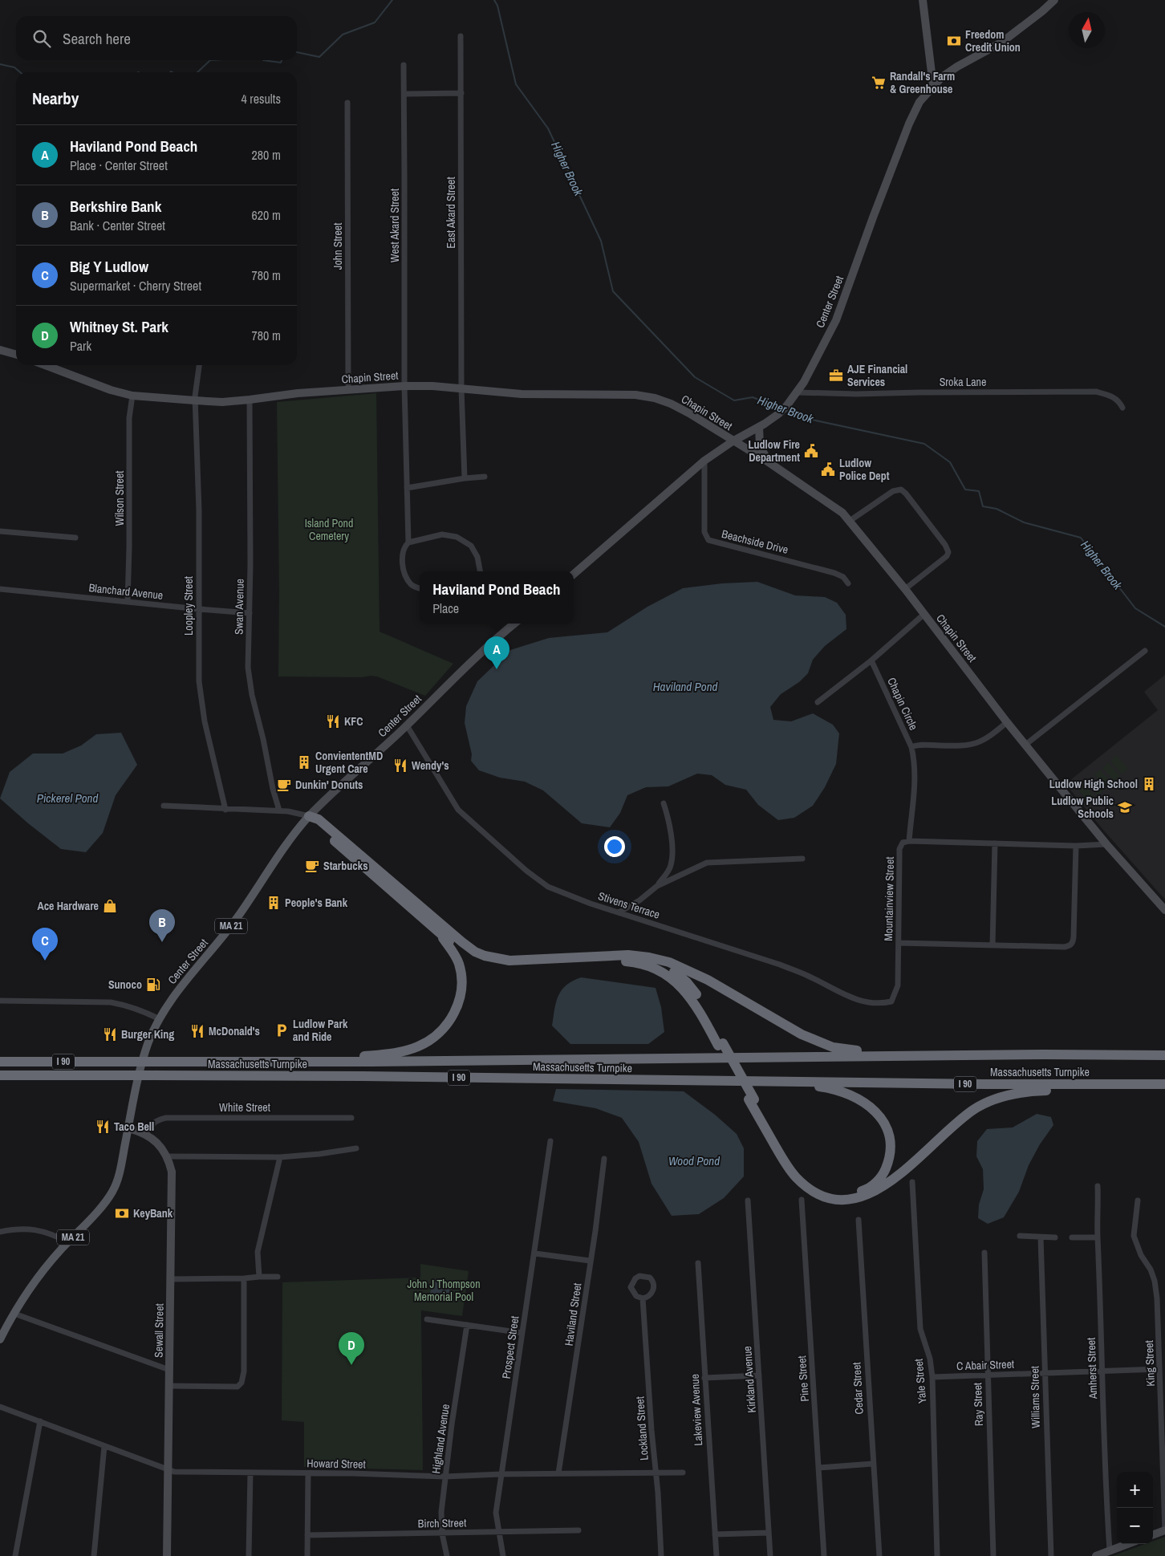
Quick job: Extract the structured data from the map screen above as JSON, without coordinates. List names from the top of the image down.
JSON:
{
  "streets": {
    "highway": ["I 90", "Massachusetts Turnpike"],
    "main road": [
      "Center Street",
      "Chapin Street",
      "MA 21",
      "Sewall Street"
    ],
    "street": [
      "East Akard Street",
      "West Akard Street",
      "John Street",
      "Sroka Lane",
      "Wilson Street",
      "Beachside Drive",
      "Blanchard Avenue",
      "Loopley Street",
      "Swan Avenue",
      "Chapin Circle",
      "Mountainview Street",
      "Stivens Terrace",
      "White Street",
      "Haviland Street",
      "Prospect Street",
      "King Street",
      "C Abair Street",
      "Amherst Street",
      "Pine Street",
      "Kirkland Avenue",
      "Yale Street",
      "Cedar Street",
      "Williams Street",
      "Ray Street",
      "Lakeview Avenue",
      "Lockland Street",
      "Highland Avenue",
      "Howard Street",
      "Birch Street"
    ]
  },
  "crossings": [
    ["East Akard Street", "Chapin Street"],
    ["West Akard Street", "Chapin Street"],
    ["John Street", "Chapin Street"],
    ["Center Street", "Chapin Street"],
    ["Center Street", "Sroka Lane"],
    ["Center Street", "Beachside Drive"],
    ["Center Street", "Stivens Terrace"],
    ["Center Street", "Sewall Street"],
    ["Chapin Street", "Wilson Street"],
    ["Chapin Street", "Loopley Street"],
    ["Chapin Street", "Swan Avenue"],
    ["Chapin Street", "Chapin Circle"],
    ["Wilson Street", "Blanchard Avenue"],
    ["Blanchard Avenue", "Loopley Street"],
    ["Blanchard Avenue", "Swan Avenue"],
    ["Chapin Circle", "Mountainview Street"],
    ["Mountainview Street", "Stivens Terrace"],
    ["White Street", "Sewall Street"],
    ["Haviland Street", "Howard Street"],
    ["Sewall Street", "Howard Street"],
    ["Prospect Street", "Howard Street"],
    ["Prospect Street", "Birch Street"],
    ["King Street", "C Abair Street"],
    ["C Abair Street", "Amherst Street"],
    ["C Abair Street", "Yale Street"],
    ["C Abair Street", "Williams Street"],
    ["C Abair Street", "Ray Street"],
    ["Lockland Street", "Howard Street"],
    ["Highland Avenue", "Howard Street"],
    ["Highland Avenue", "Birch Street"]
  ],
  "water": [
    "Higher Brook",
    "Haviland Pond",
    "Pickerel Pond",
    "Wood Pond"
  ],
  "parks": ["Island Pond Cemetery", "John J Thompson Memorial Pool"],
  "places": {
    "bank": ["Freedom Credit Union", "KeyBank"],
    "supermarket": ["Randall's Farm & Greenhouse"],
    "office": ["AJE Financial Services"],
    "public building": ["Ludlow Fire Department", "Ludlow Police Dept"],
    "restaurant": [
      "KFC",
      "Wendy's",
      "McDonald's",
      "Burger King",
      "Taco Bell"
    ],
    "building": ["ConviententMD Urgent Care", "Ludlow High School", "People's Bank"],
    "cafe": ["Dunkin' Donuts", "Starbucks"],
    "school or university": ["Ludlow Public Schools"],
    "shop": ["Ace Hardware"],
    "fuel station": ["Sunoco"],
    "parking": ["Ludlow Park and Ride"]
  },
  "north": "top",
  "page": {
    "search": "Search here",
    "heading": ["Nearby", "4 results"],
    "list": [
      {
        "mark": "A",
        "name": "Haviland Pond Beach",
        "note": "Place · Center Street",
        "value": "280 m"
      },
      {
        "mark": "B",
        "name": "Berkshire Bank",
        "note": "Bank · Center Street",
        "value": "620 m"
      },
      {
        "mark": "C",
        "name": "Big Y Ludlow",
        "note": "Supermarket · Cherry Street",
        "value": "780 m"
      },
      {
        "mark": "D",
        "name": "Whitney St. Park",
        "note": "Park",
        "value": "780 m"
      }
    ],
    "popup": ["Haviland Pond Beach", "Place"],
    "pins": [
      "A",
      "B",
      "C",
      "D"
    ],
    "map_buttons": ["+", "−"]
  }
}
